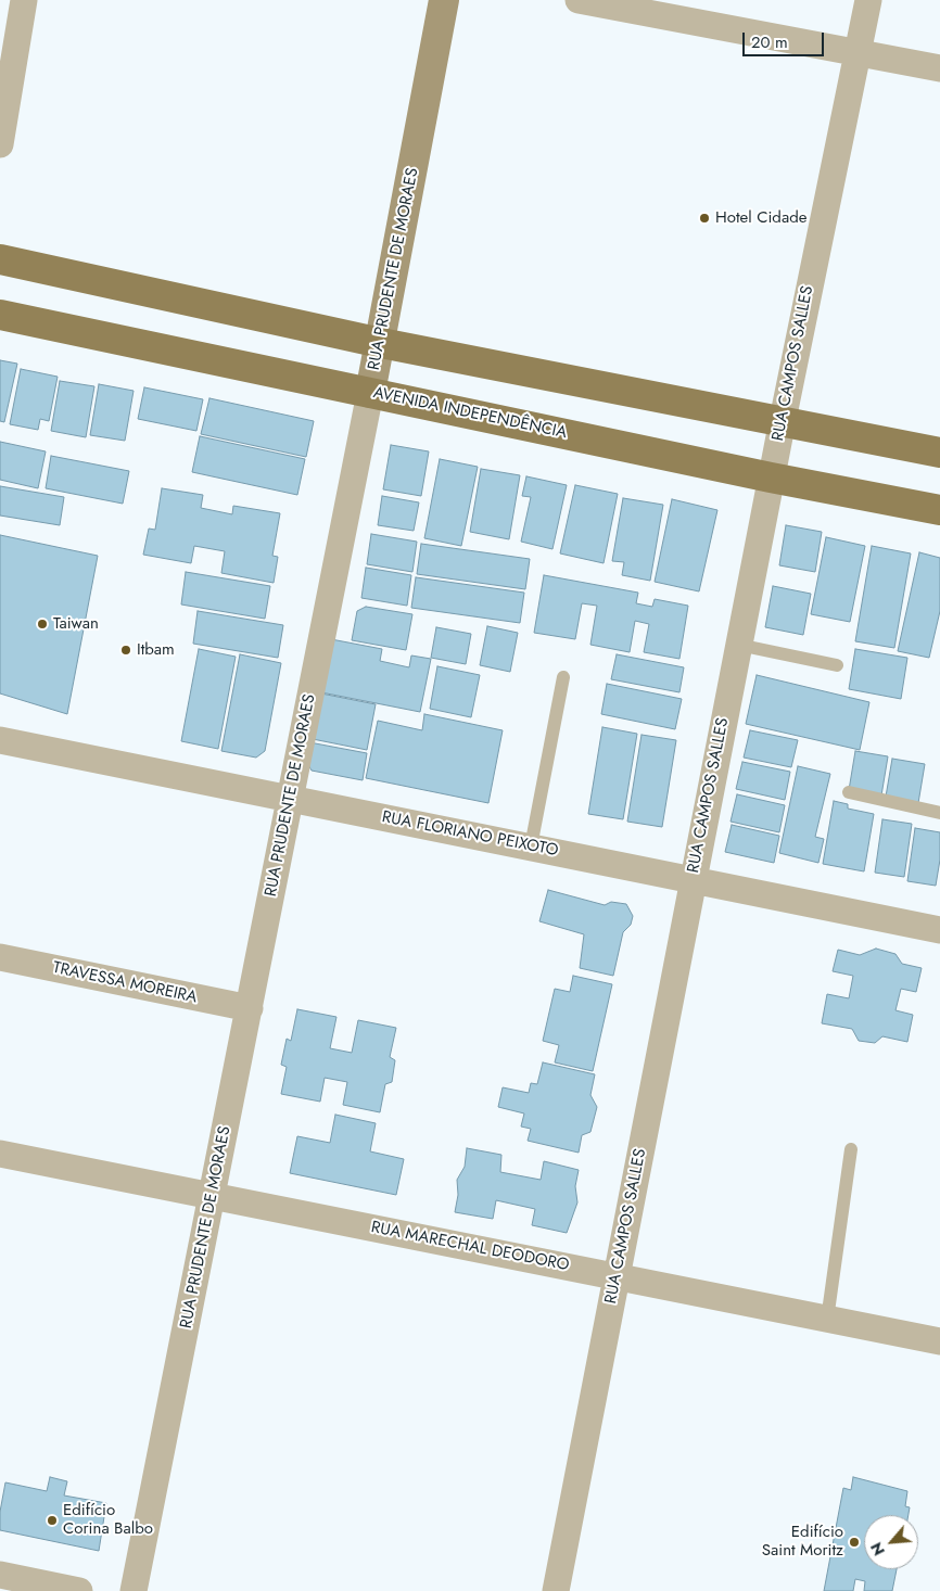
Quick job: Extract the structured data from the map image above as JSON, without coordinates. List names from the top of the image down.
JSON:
{
  "streets": {
    "main road": ["RUA PRUDENTE DE MORAES", "AVENIDA INDEPENDÊNCIA"],
    "street": [
      "RUA CAMPOS SALLES",
      "RUA FLORIANO PEIXOTO",
      "TRAVESSA MOREIRA",
      "RUA MARECHAL DEODORO"
    ]
  },
  "crossings": [
    ["RUA PRUDENTE DE MORAES", "AVENIDA INDEPENDÊNCIA"],
    ["RUA PRUDENTE DE MORAES", "RUA FLORIANO PEIXOTO"],
    ["RUA PRUDENTE DE MORAES", "TRAVESSA MOREIRA"],
    ["RUA PRUDENTE DE MORAES", "RUA MARECHAL DEODORO"],
    ["RUA CAMPOS SALLES", "AVENIDA INDEPENDÊNCIA"],
    ["RUA CAMPOS SALLES", "RUA FLORIANO PEIXOTO"],
    ["RUA CAMPOS SALLES", "RUA MARECHAL DEODORO"]
  ],
  "places": [
    "Hotel Cidade",
    "Taiwan",
    "Itbam",
    "Edifício Corina Balbo",
    "Edifício Saint Moritz"
  ],
  "scale_bar": "20 m",
  "north": "bottom left"
}
